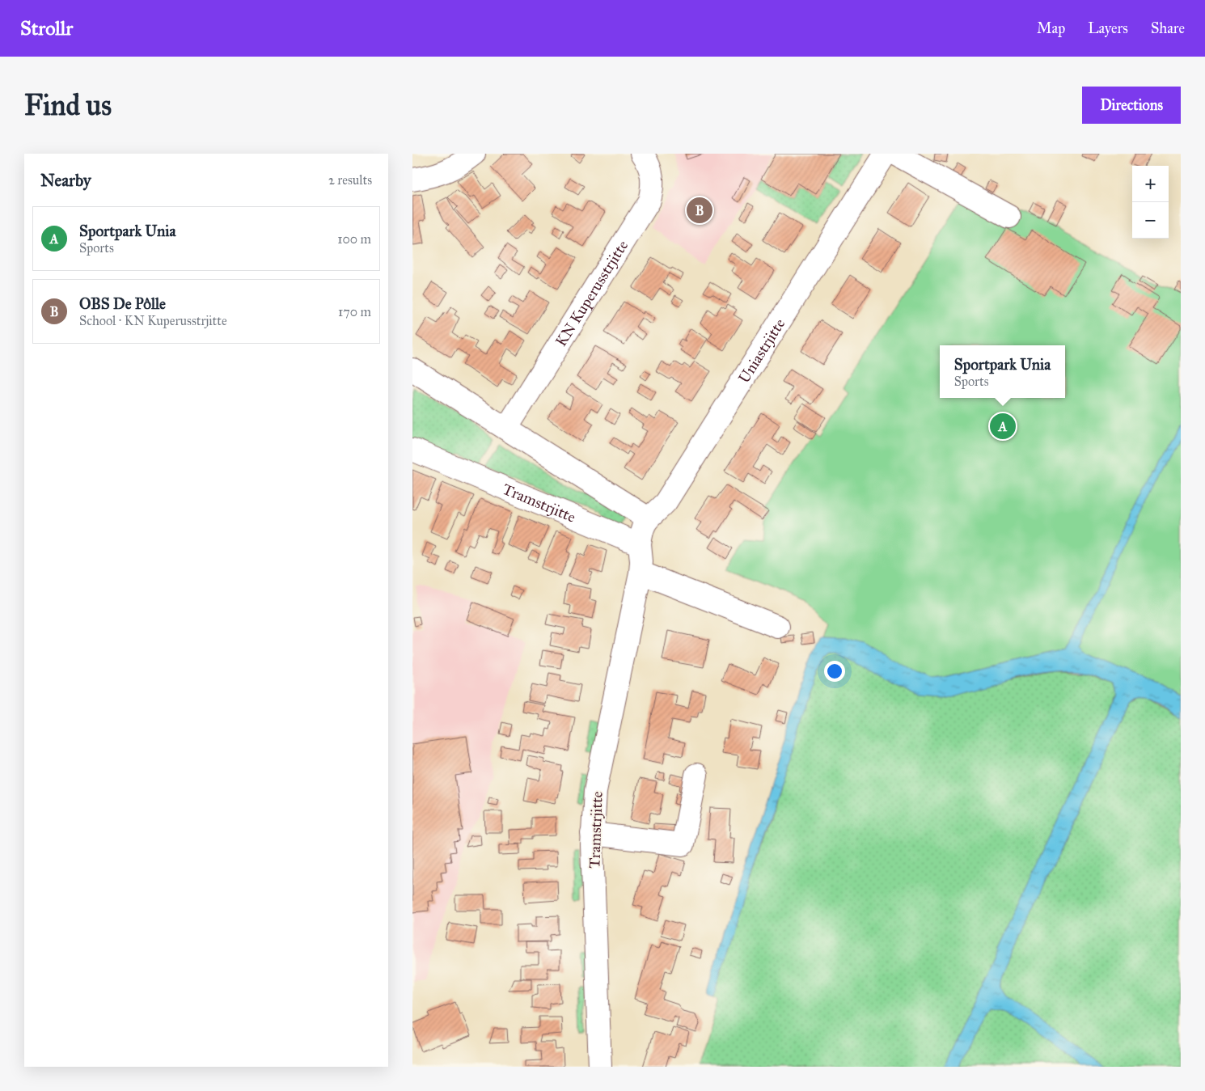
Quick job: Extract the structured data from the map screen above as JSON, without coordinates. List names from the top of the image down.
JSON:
{
  "streets": {
    "street": ["KN Kuperusstrjitte", "Uniastrjitte", "Tramstrjitte"]
  },
  "page": {
    "header": "Strollr",
    "nav": ["Map", "Layers", "Share"],
    "buttons": "Directions",
    "title": "Find us",
    "heading": ["Nearby", "2 results"],
    "map_buttons": ["+", "−"],
    "pins": ["B", "A"],
    "list": [
      {
        "mark": "A",
        "name": "Sportpark Unia",
        "note": "Sports",
        "value": "100 m"
      },
      {
        "mark": "B",
        "name": "OBS De Pôlle",
        "note": "School · KN Kuperusstrjitte",
        "value": "170 m"
      }
    ],
    "popup": ["Sportpark Unia", "Sports"]
  }
}
